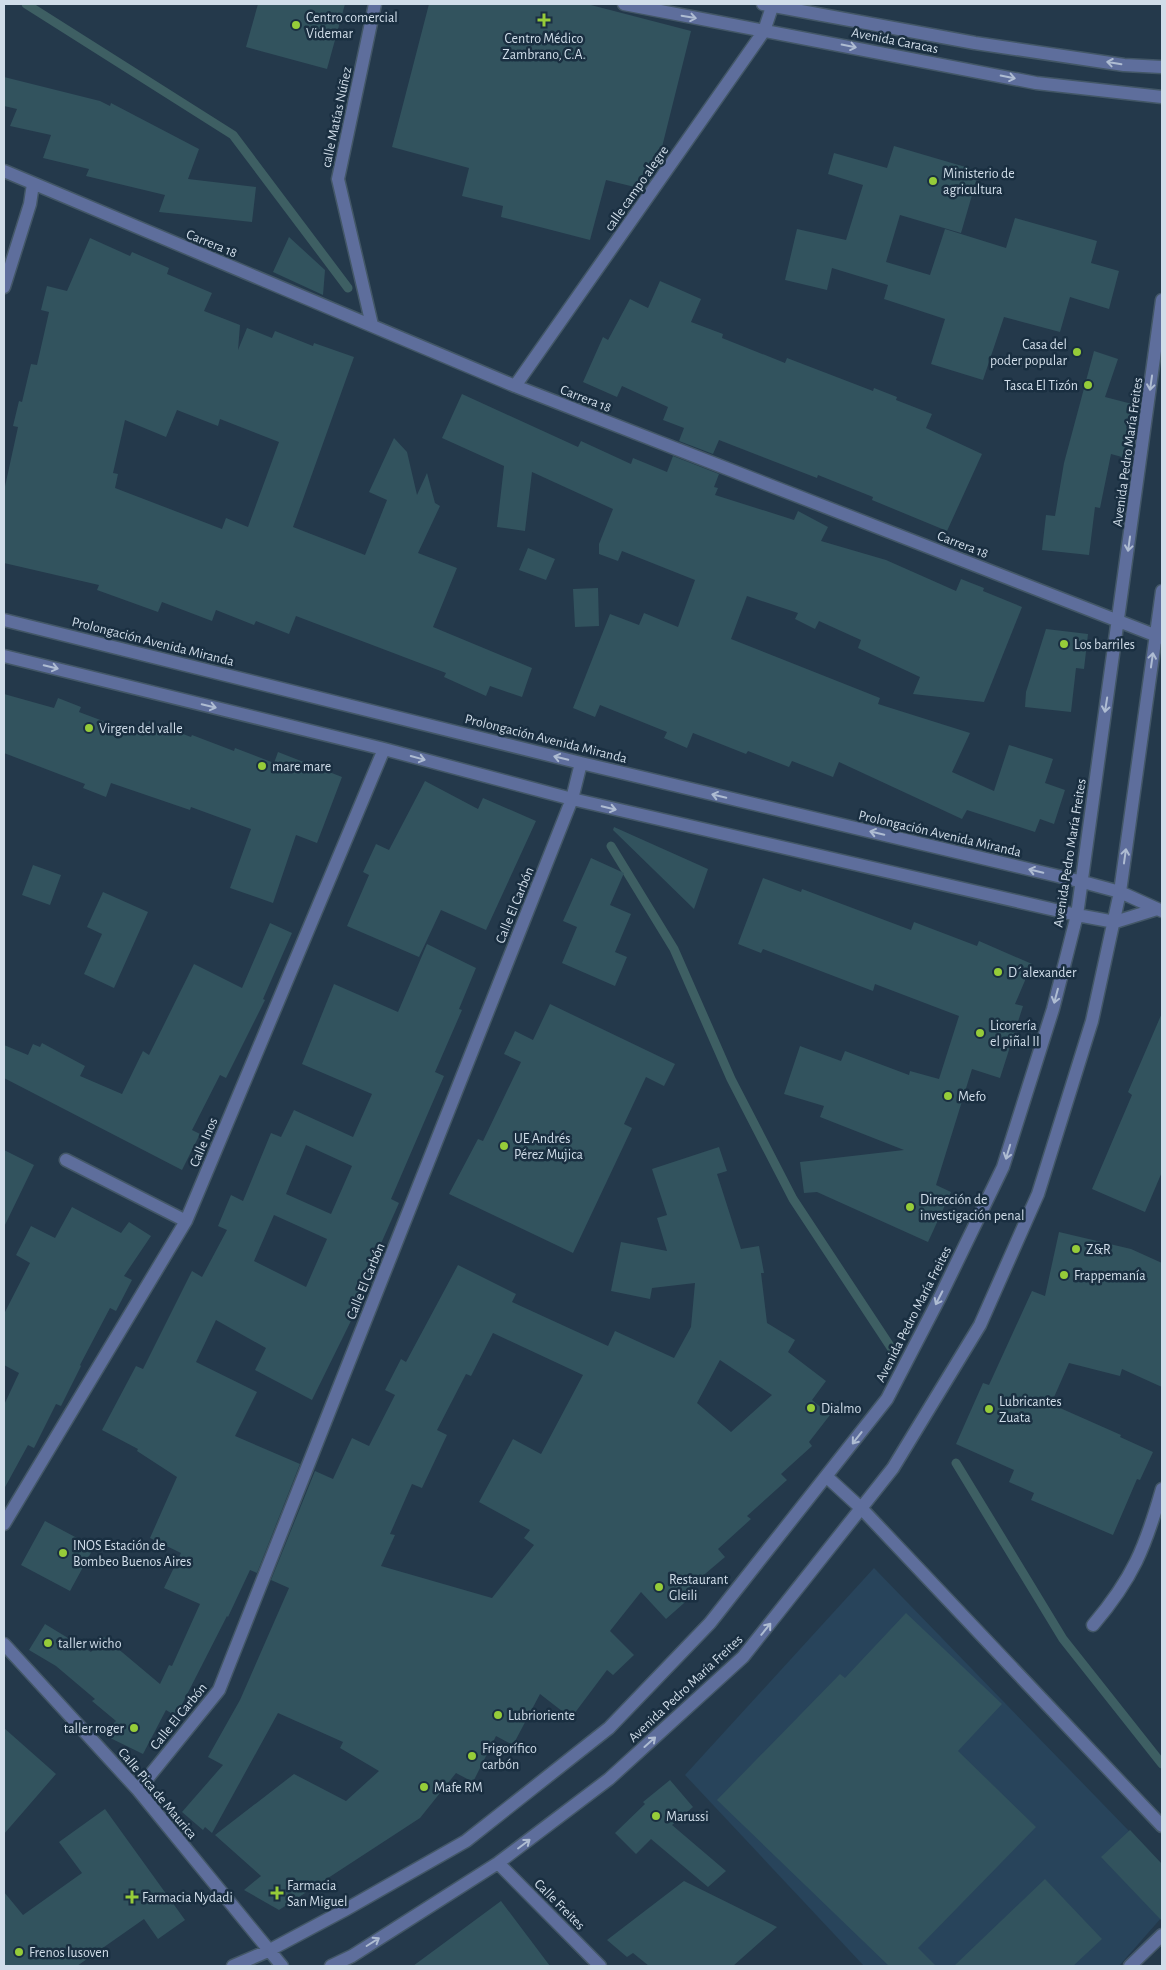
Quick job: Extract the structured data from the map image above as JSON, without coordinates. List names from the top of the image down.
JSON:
{
  "streets": {
    "street": [
      "Avenida Caracas",
      "calle Matías Núñez",
      "calle campo alegre",
      "Carrera 18",
      "Avenida Pedro María Freites",
      "Prolongación Avenida Miranda",
      "Calle El Carbón",
      "Calle Inos",
      "Calle Pica de Maurica",
      "Calle Freites"
    ]
  },
  "crossings": [
    ["Avenida Caracas", "calle campo alegre"],
    ["calle Matías Núñez", "Carrera 18"],
    ["calle campo alegre", "Carrera 18"],
    ["Carrera 18", "Avenida Pedro María Freites"],
    ["Avenida Pedro María Freites", "Prolongación Avenida Miranda"],
    ["Avenida Pedro María Freites", "Calle Pica de Maurica"],
    ["Avenida Pedro María Freites", "Calle Freites"],
    ["Prolongación Avenida Miranda", "Calle El Carbón"],
    ["Calle El Carbón", "Calle Pica de Maurica"]
  ],
  "places": {
    "health": ["Centro Médico Zambrano, C.A.", "Farmacia San Miguel", "Farmacia Nydadi"],
    "other": [
      "Centro comercial Videmar",
      "Ministerio de agricultura",
      "Casa del poder popular",
      "Tasca El Tizón",
      "Los barriles",
      "Virgen del valle",
      "mare mare",
      "D´alexander",
      "Licorería el piñal II",
      "Mefo",
      "UE Andrés Pérez Mujica",
      "Dirección de investigación penal",
      "Z&R",
      "Frappemanía",
      "Dialmo",
      "Lubricantes Zuata",
      "INOS Estación de Bombeo Buenos Aires",
      "Restaurant Gleili",
      "taller wicho",
      "Lubrioriente",
      "taller roger",
      "Frigorífico carbón",
      "Mafe RM",
      "Marussi",
      "Frenos lusoven"
    ]
  }
}
